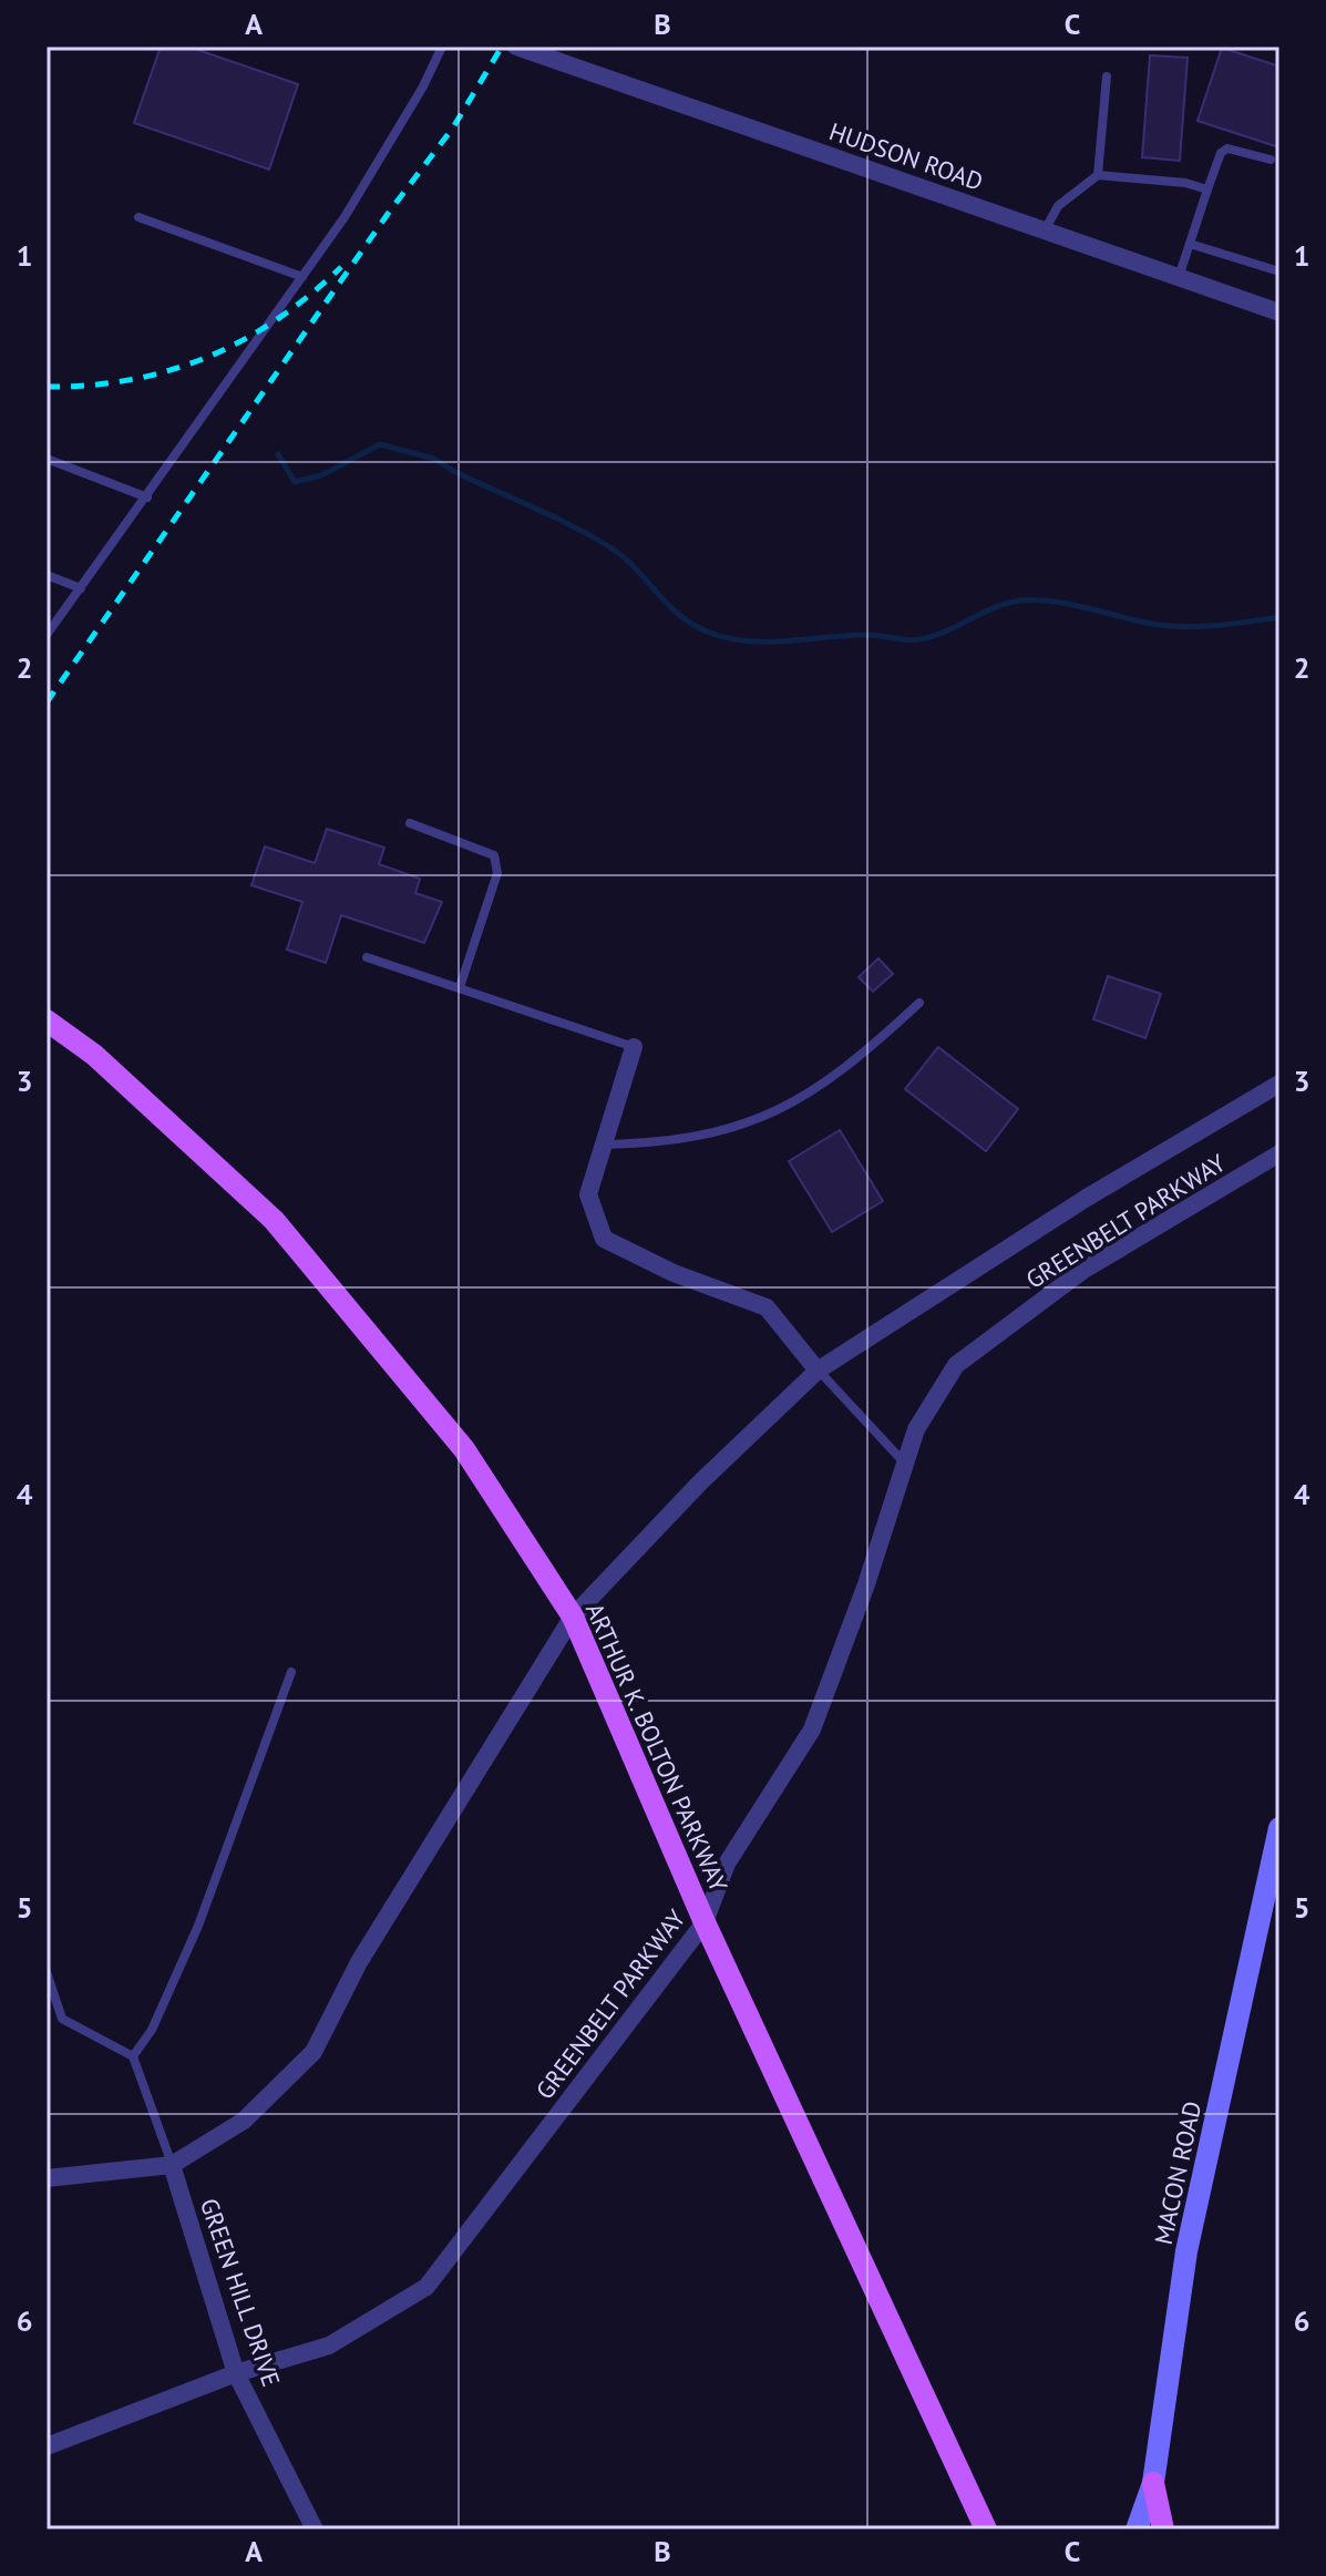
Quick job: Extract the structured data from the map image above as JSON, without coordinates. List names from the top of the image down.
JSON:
{
  "streets": {
    "main road": ["ARTHUR K. BOLTON PARKWAY", "MACON ROAD"],
    "street": ["HUDSON ROAD", "GREENBELT PARKWAY", "GREEN HILL DRIVE"]
  },
  "crossings": [
    ["GREENBELT PARKWAY", "ARTHUR K. BOLTON PARKWAY"],
    ["GREENBELT PARKWAY", "GREEN HILL DRIVE"]
  ],
  "grid": {
    "columns": ["A", "B", "C"],
    "rows": [
      "1",
      "2",
      "3",
      "4",
      "5",
      "6"
    ]
  }
}
